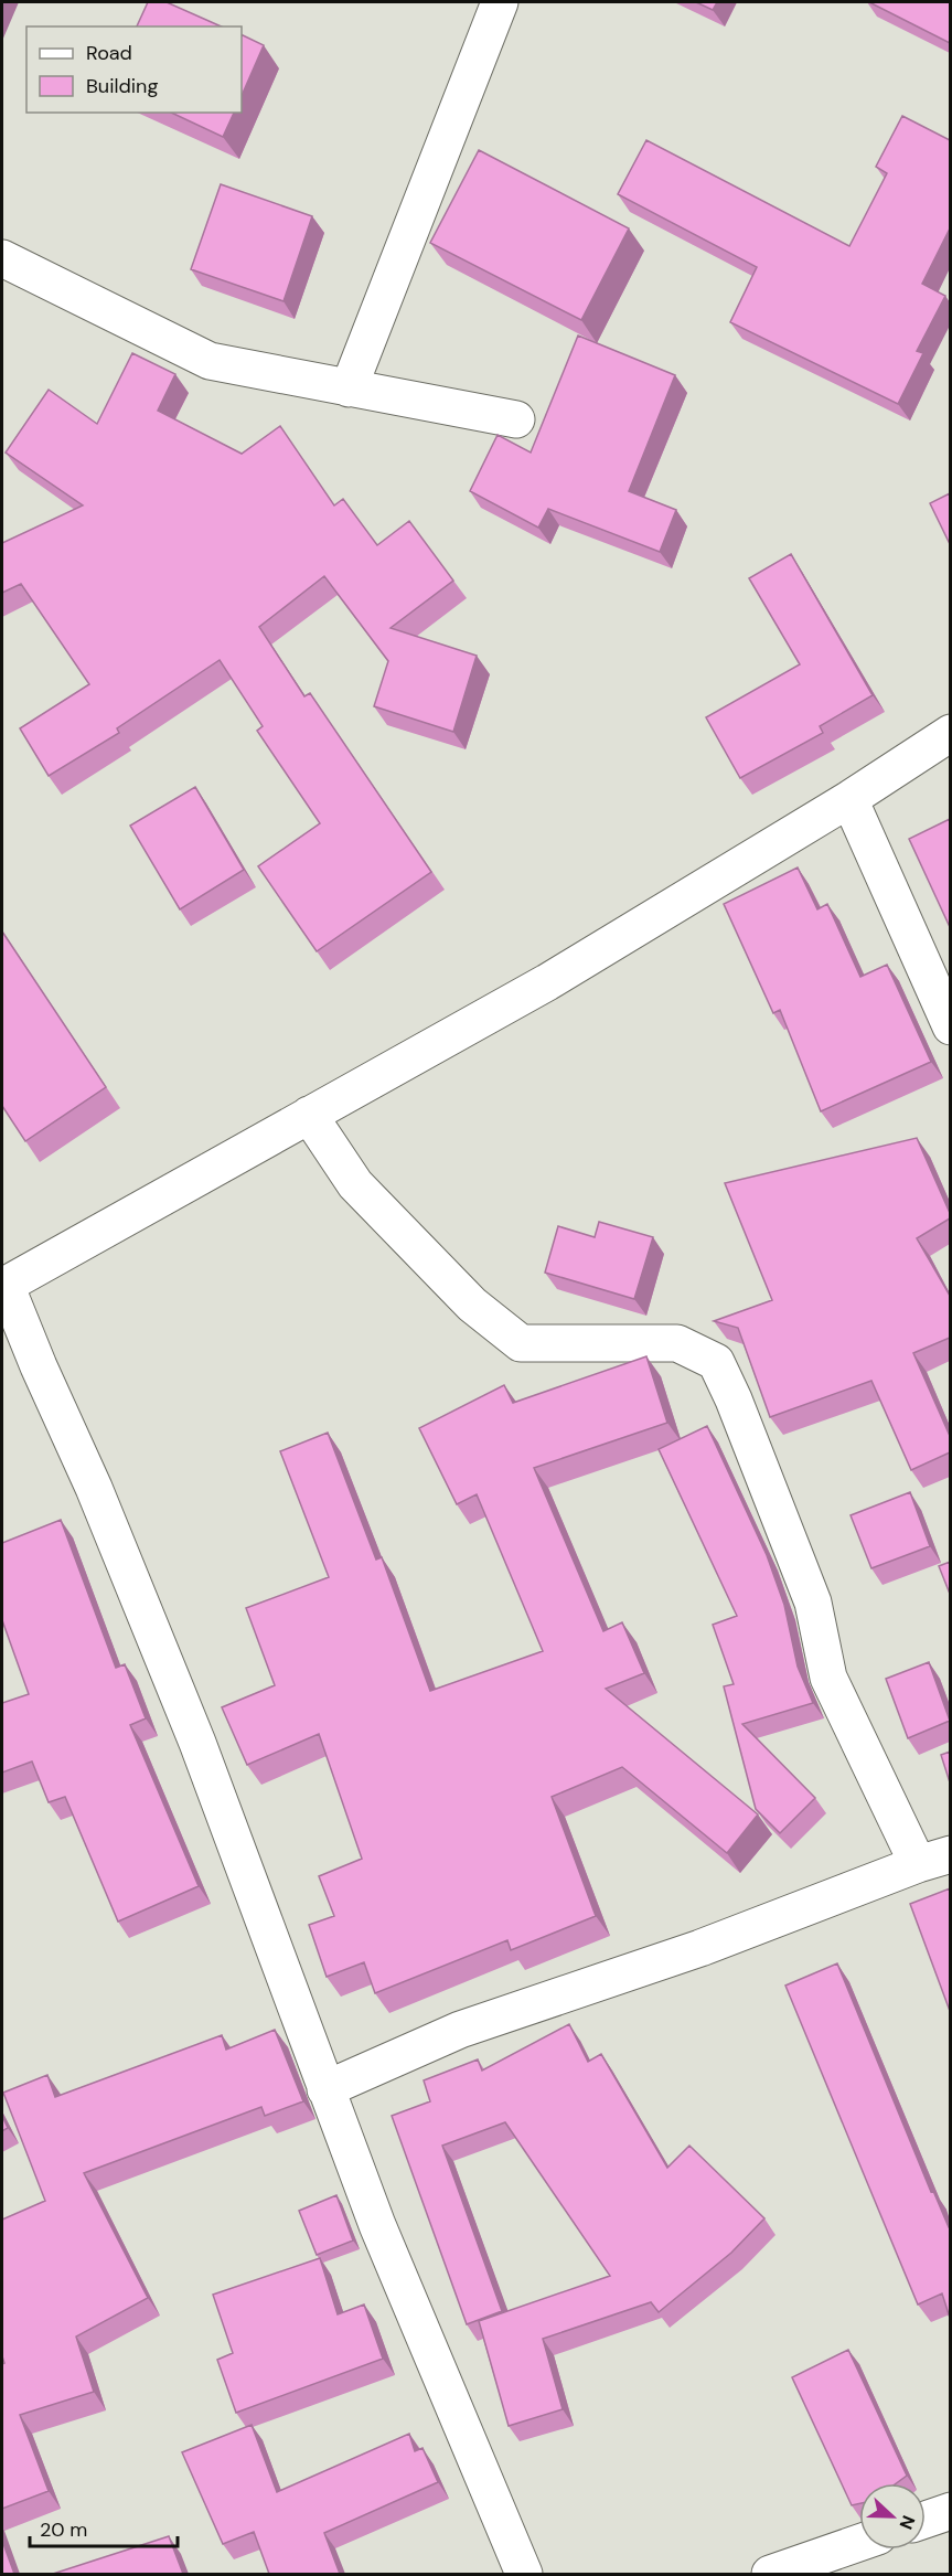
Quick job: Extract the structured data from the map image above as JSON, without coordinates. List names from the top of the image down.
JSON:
{
  "legend": ["Road", "Building"],
  "scale_bar": "20 m",
  "north": "right"
}
